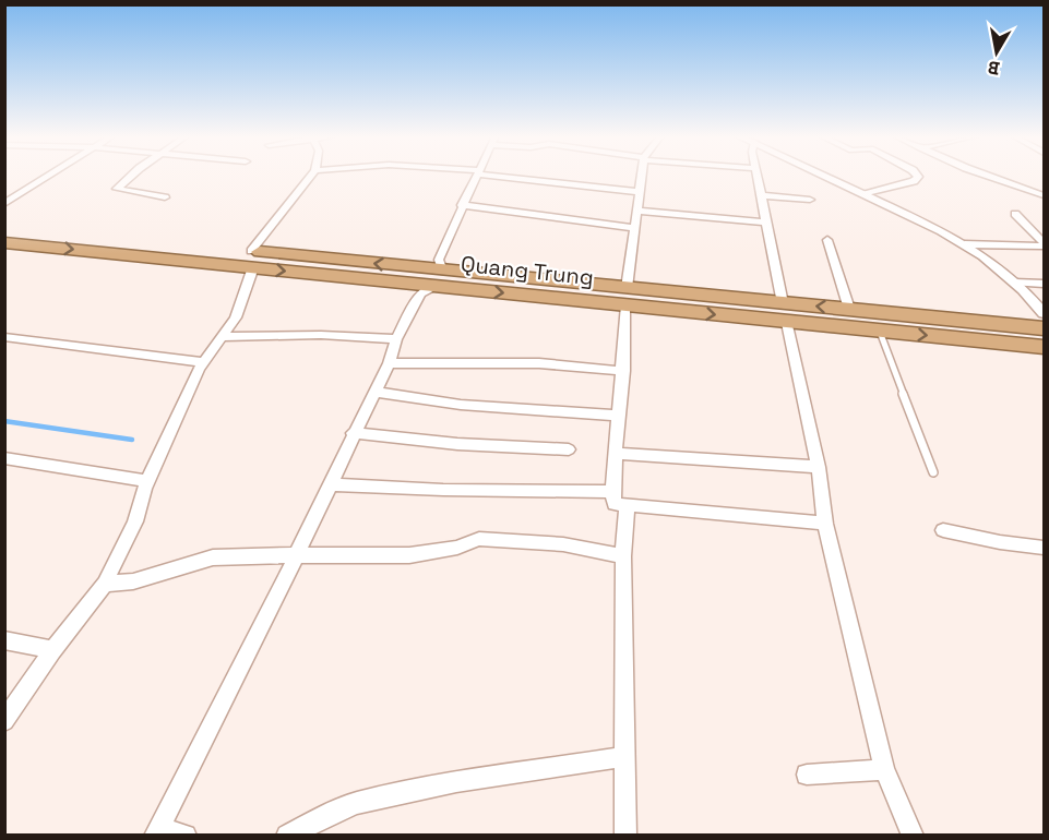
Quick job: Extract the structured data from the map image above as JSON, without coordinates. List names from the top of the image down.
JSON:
{
  "streets": {
    "highway": ["Quang Trung"]
  },
  "north": "bottom"
}
